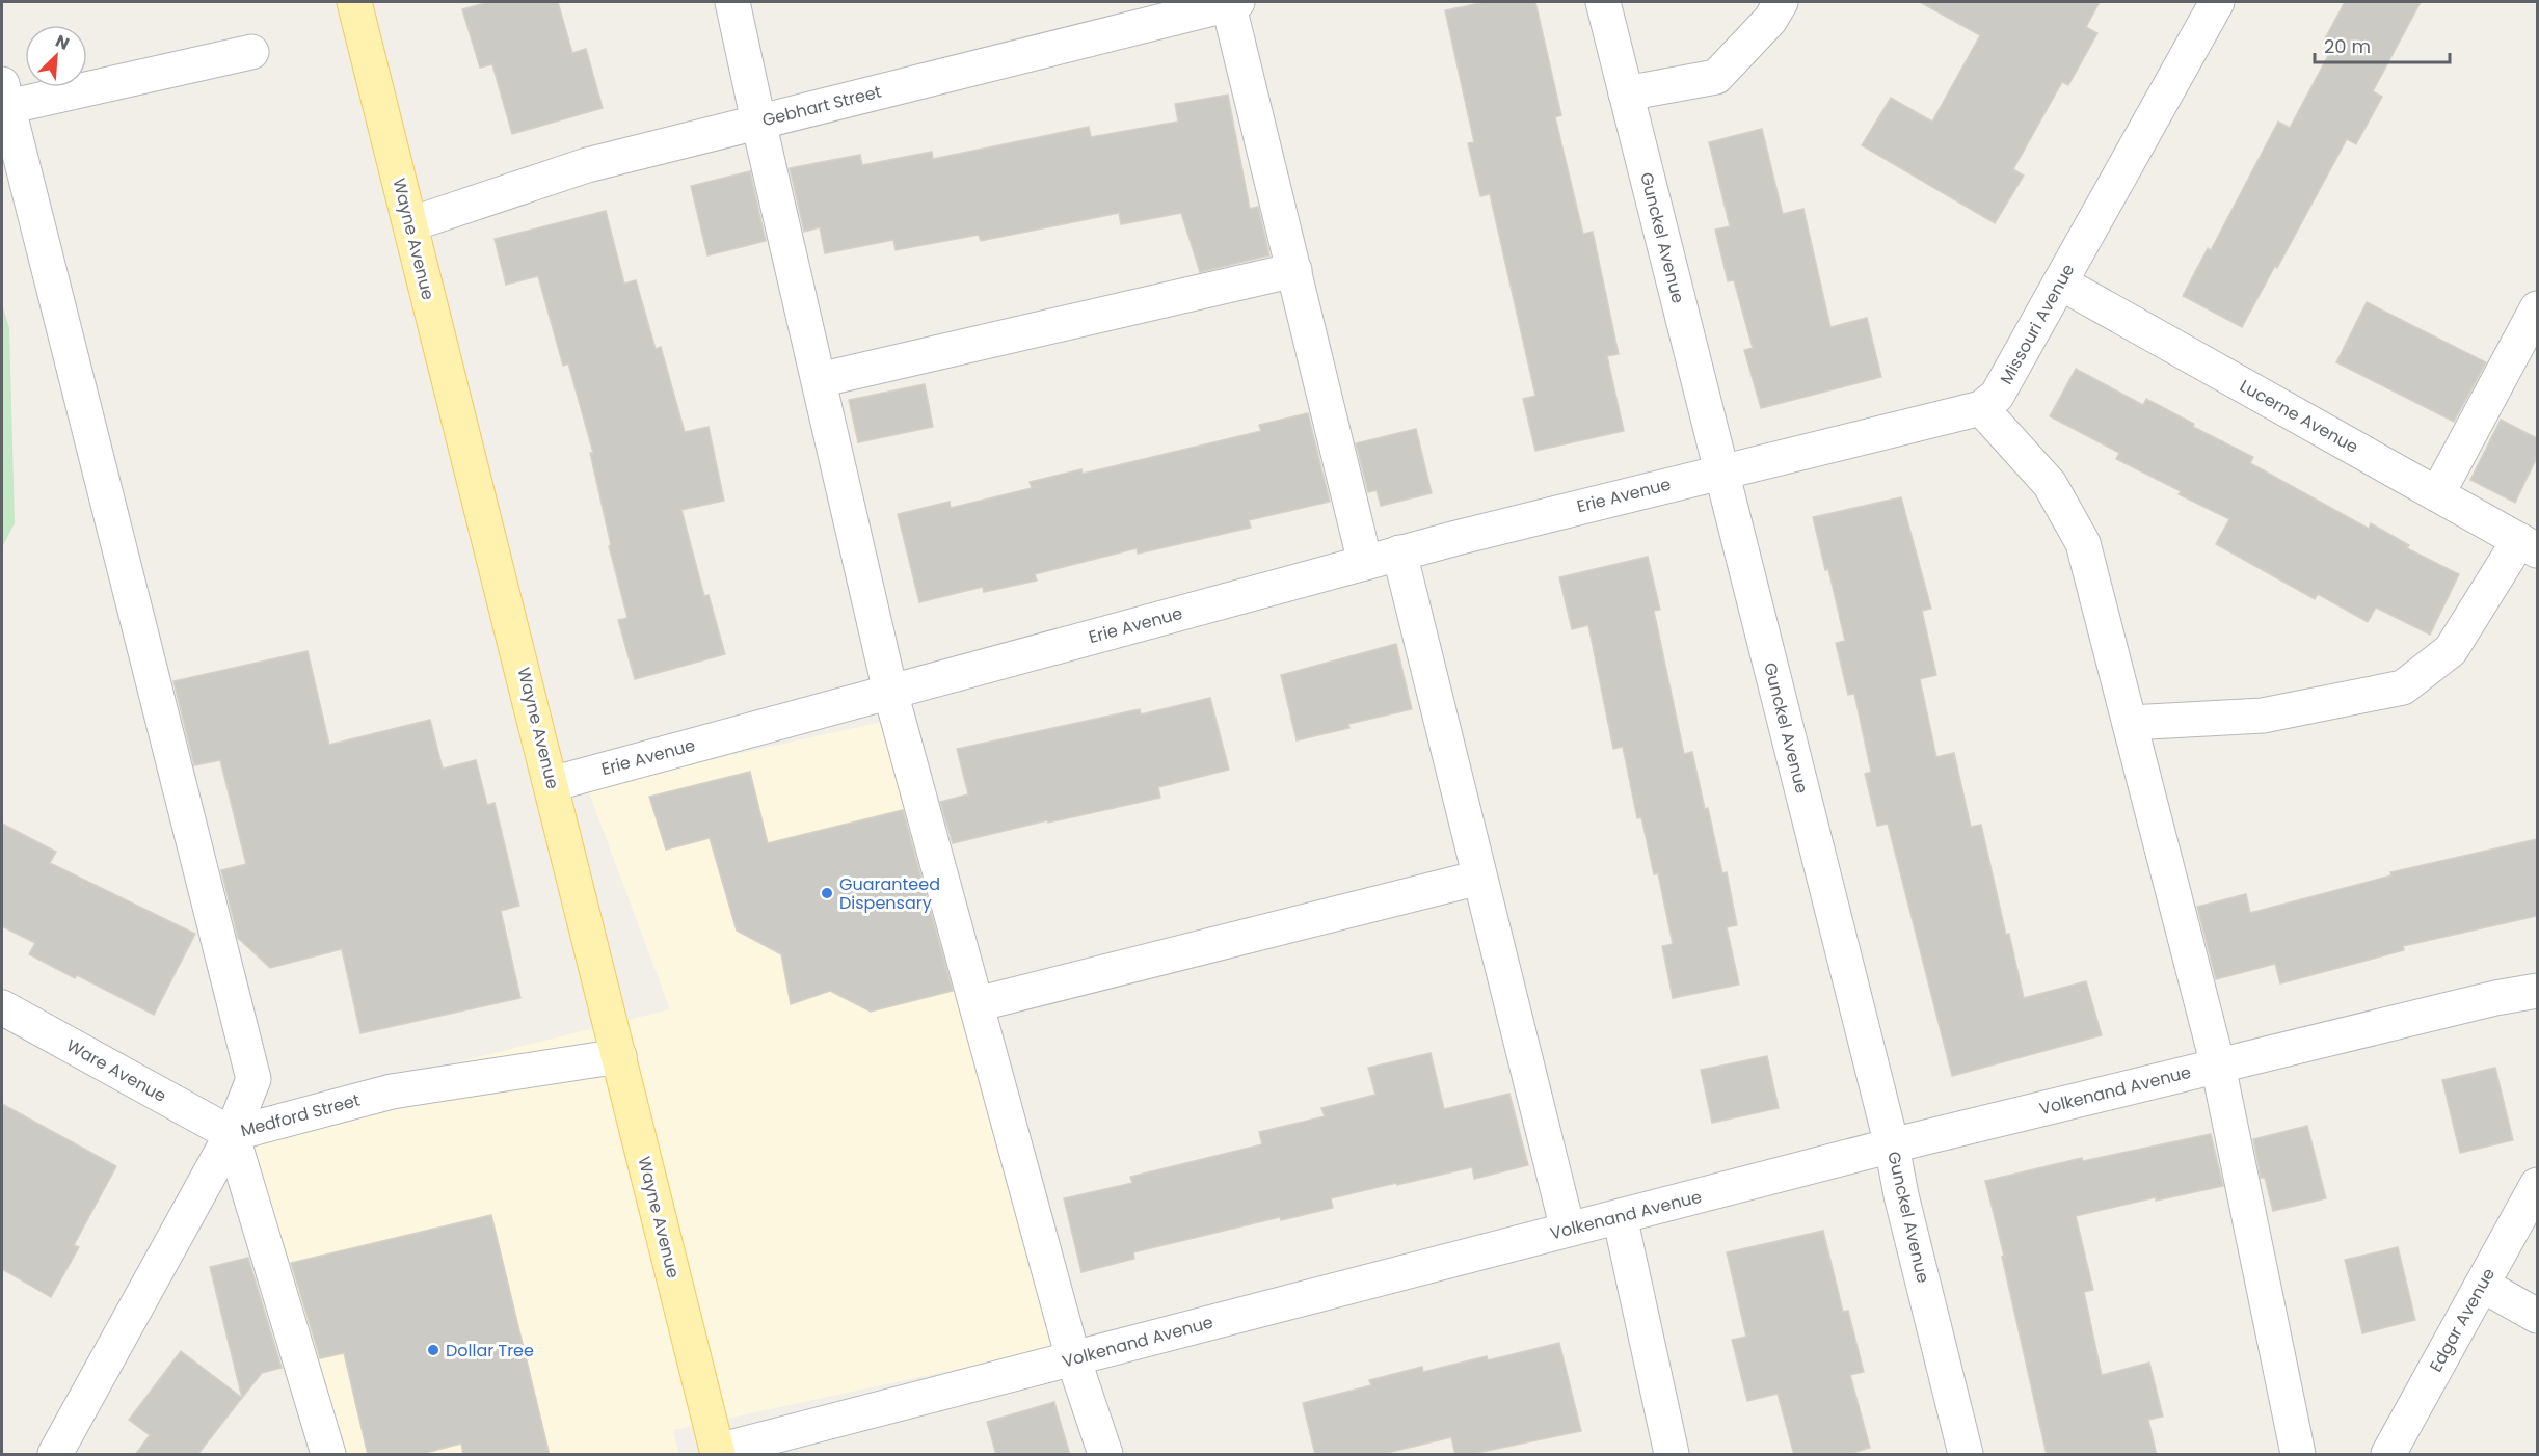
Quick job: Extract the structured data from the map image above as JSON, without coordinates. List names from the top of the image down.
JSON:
{
  "streets": {
    "main road": ["Wayne Avenue"],
    "street": [
      "Gebhart Street",
      "Gunckel Avenue",
      "Missouri Avenue",
      "Lucerne Avenue",
      "Erie Avenue",
      "Ware Avenue",
      "Volkenand Avenue",
      "Medford Street",
      "Edgar Avenue"
    ]
  },
  "crossings": [
    ["Gebhart Street", "Wayne Avenue"],
    ["Gunckel Avenue", "Erie Avenue"],
    ["Gunckel Avenue", "Volkenand Avenue"],
    ["Wayne Avenue", "Erie Avenue"],
    ["Wayne Avenue", "Volkenand Avenue"],
    ["Wayne Avenue", "Medford Street"],
    ["Missouri Avenue", "Lucerne Avenue"],
    ["Ware Avenue", "Medford Street"]
  ],
  "places": ["Guaranteed Dispensary", "Dollar Tree"],
  "scale_bar": "20 m",
  "north": "top right"
}
